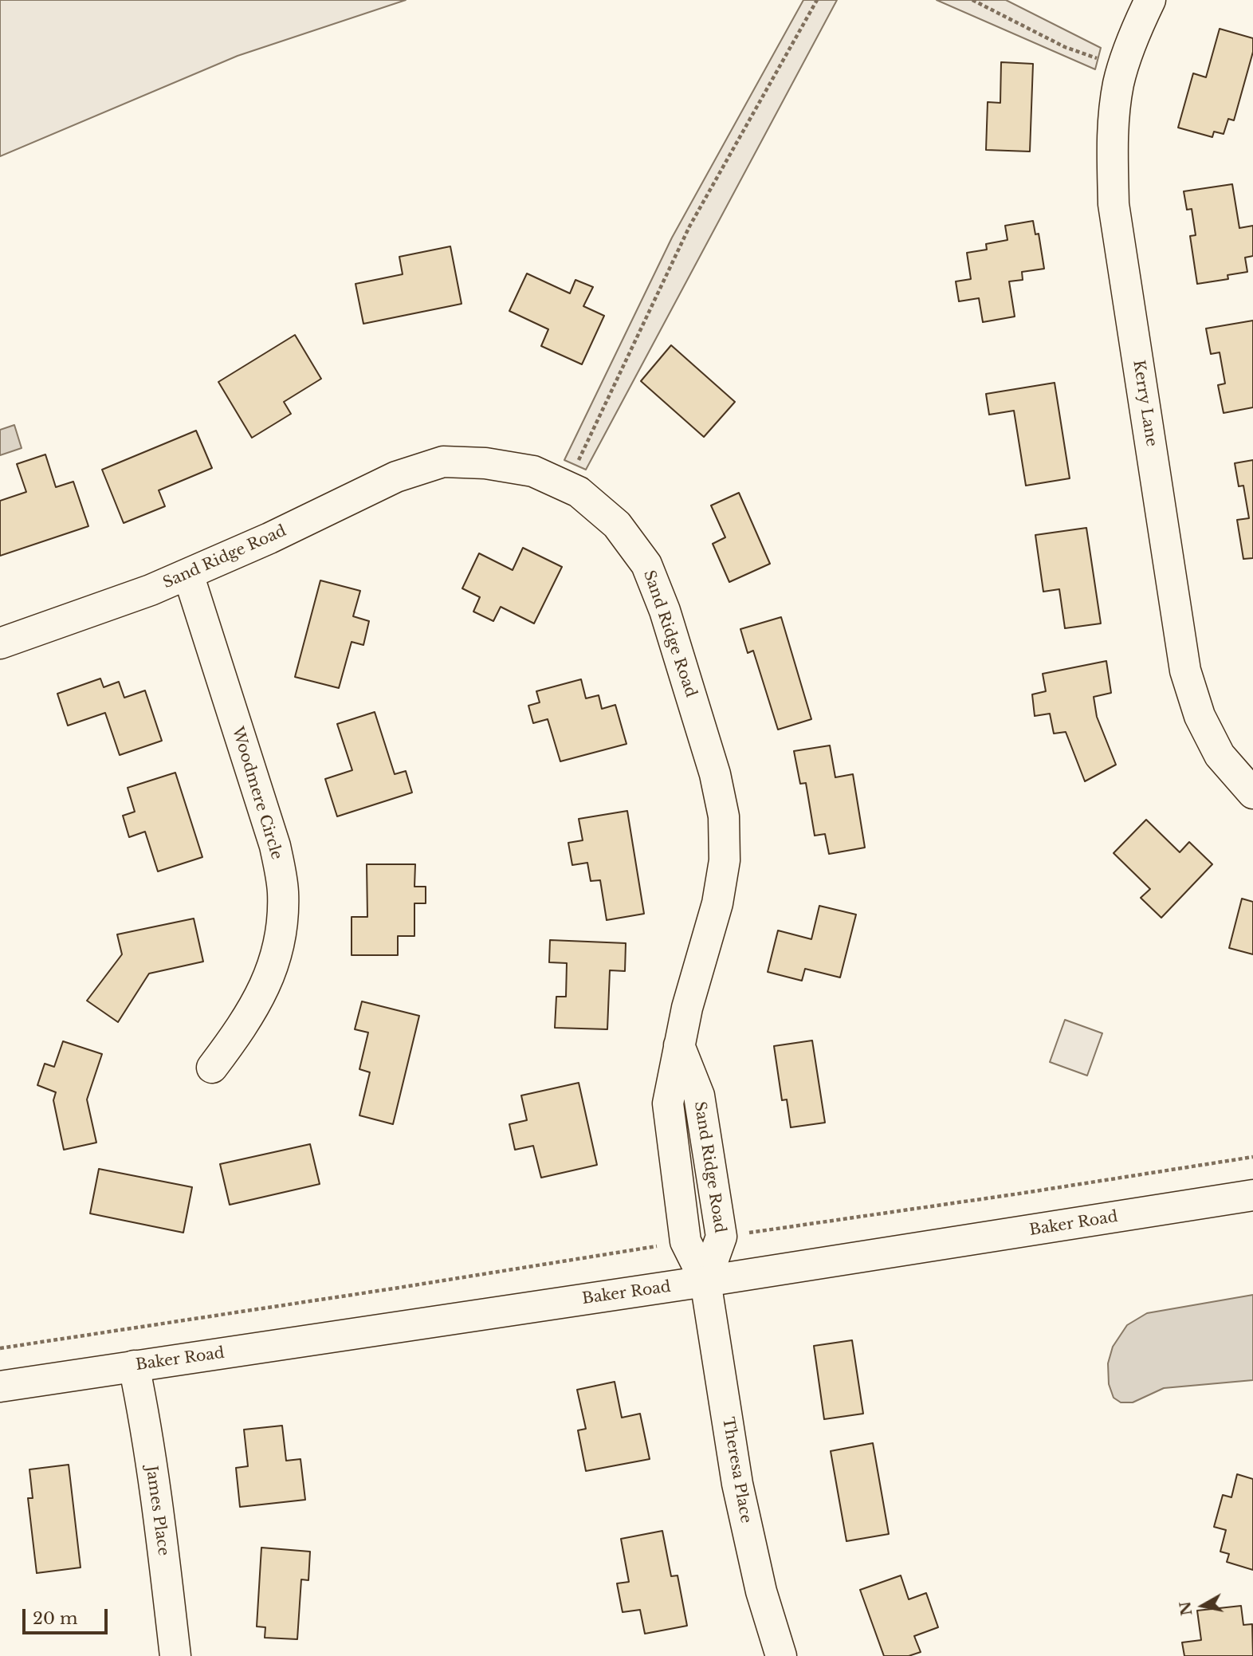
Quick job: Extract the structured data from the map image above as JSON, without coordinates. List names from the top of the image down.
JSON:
{
  "streets": {
    "street": [
      "Kerry Lane",
      "Sand Ridge Road",
      "Woodmere Circle",
      "Baker Road",
      "Theresa Place",
      "James Place"
    ]
  },
  "crossings": [
    ["Sand Ridge Road", "Woodmere Circle"],
    ["Sand Ridge Road", "Baker Road"],
    ["Sand Ridge Road", "Theresa Place"],
    ["Baker Road", "Theresa Place"],
    ["Baker Road", "James Place"]
  ],
  "scale_bar": "20 m",
  "north": "left"
}
